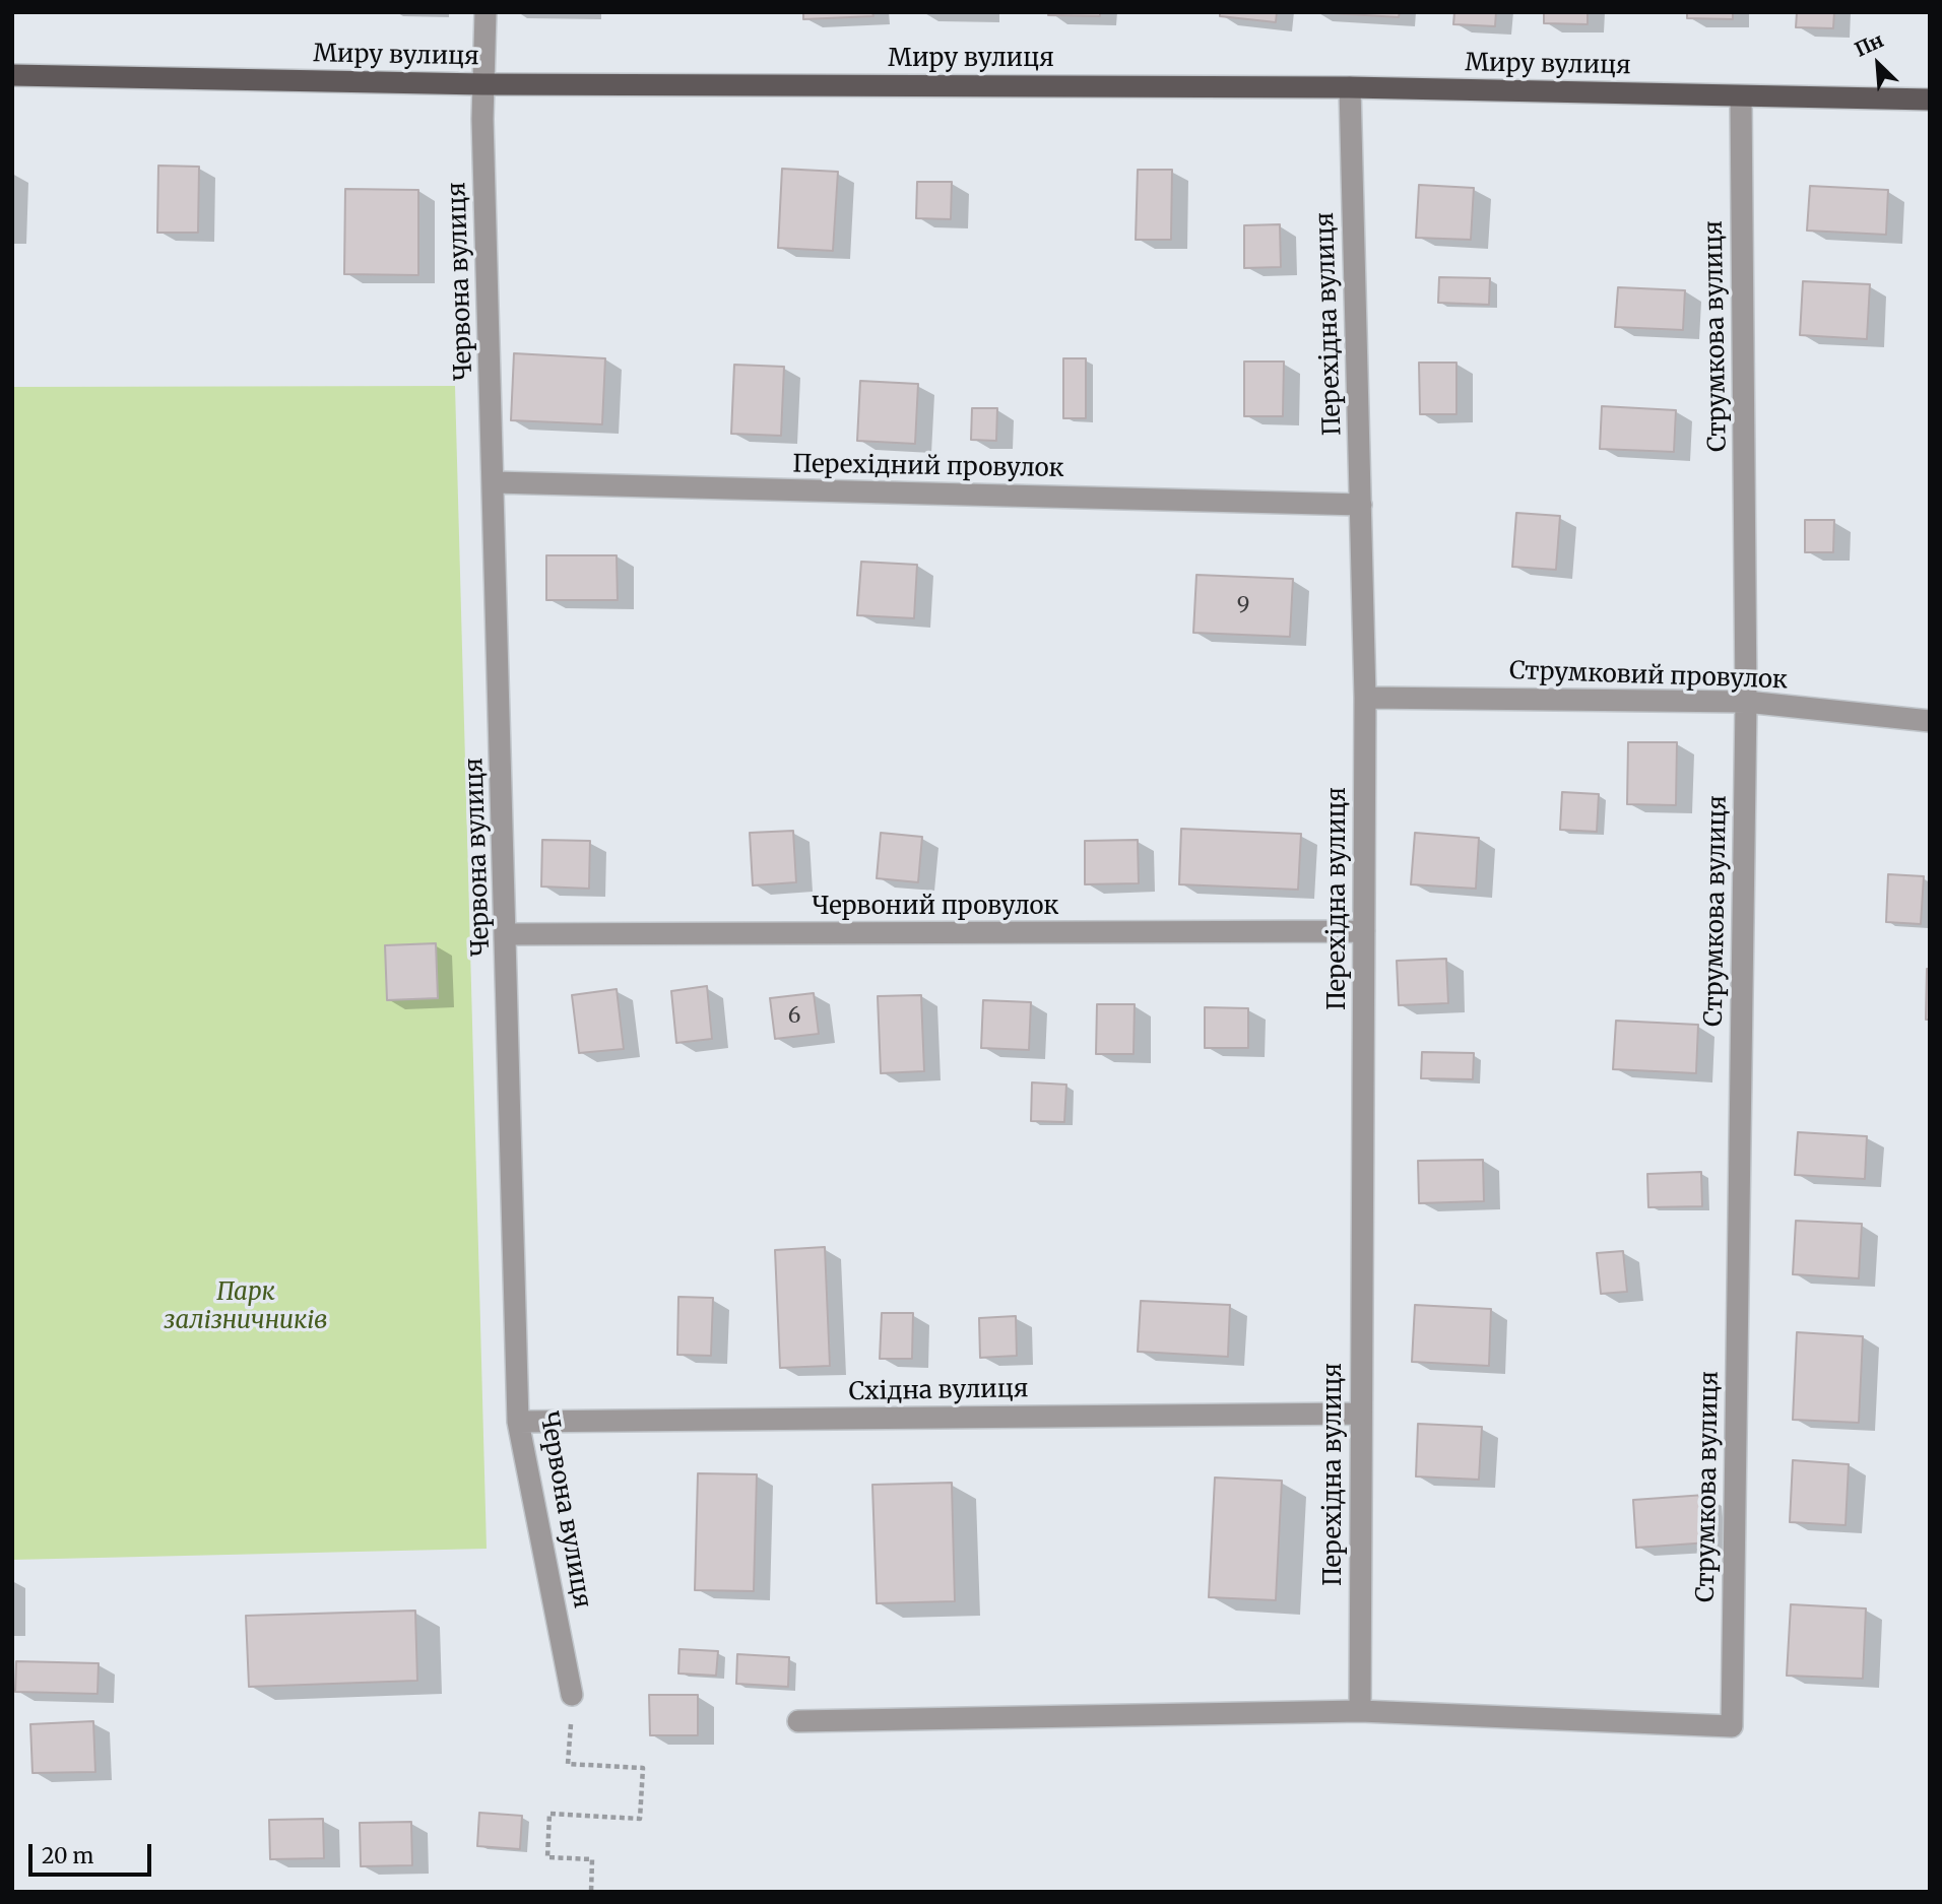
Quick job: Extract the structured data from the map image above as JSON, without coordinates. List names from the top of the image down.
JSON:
{
  "streets": {
    "main road": ["Миру вулиця"],
    "street": [
      "Червона вулиця",
      "Перехідна вулиця",
      "Струмкова вулиця",
      "Перехідний провулок",
      "Струмковий провулок",
      "Червоний провулок",
      "Східна вулиця"
    ]
  },
  "crossings": [
    ["Миру вулиця", "Червона вулиця"],
    ["Миру вулиця", "Перехідна вулиця"],
    ["Миру вулиця", "Струмкова вулиця"],
    ["Червона вулиця", "Перехідний провулок"],
    ["Червона вулиця", "Червоний провулок"],
    ["Червона вулиця", "Східна вулиця"],
    ["Перехідна вулиця", "Струмкова вулиця"],
    ["Перехідна вулиця", "Перехідний провулок"],
    ["Перехідна вулиця", "Струмковий провулок"],
    ["Перехідна вулиця", "Червоний провулок"],
    ["Перехідна вулиця", "Східна вулиця"],
    ["Струмкова вулиця", "Струмковий провулок"]
  ],
  "parks": ["Парк залізничників"],
  "house_numbers": ["9", "6"],
  "scale_bar": "20 m",
  "north": "top left"
}
